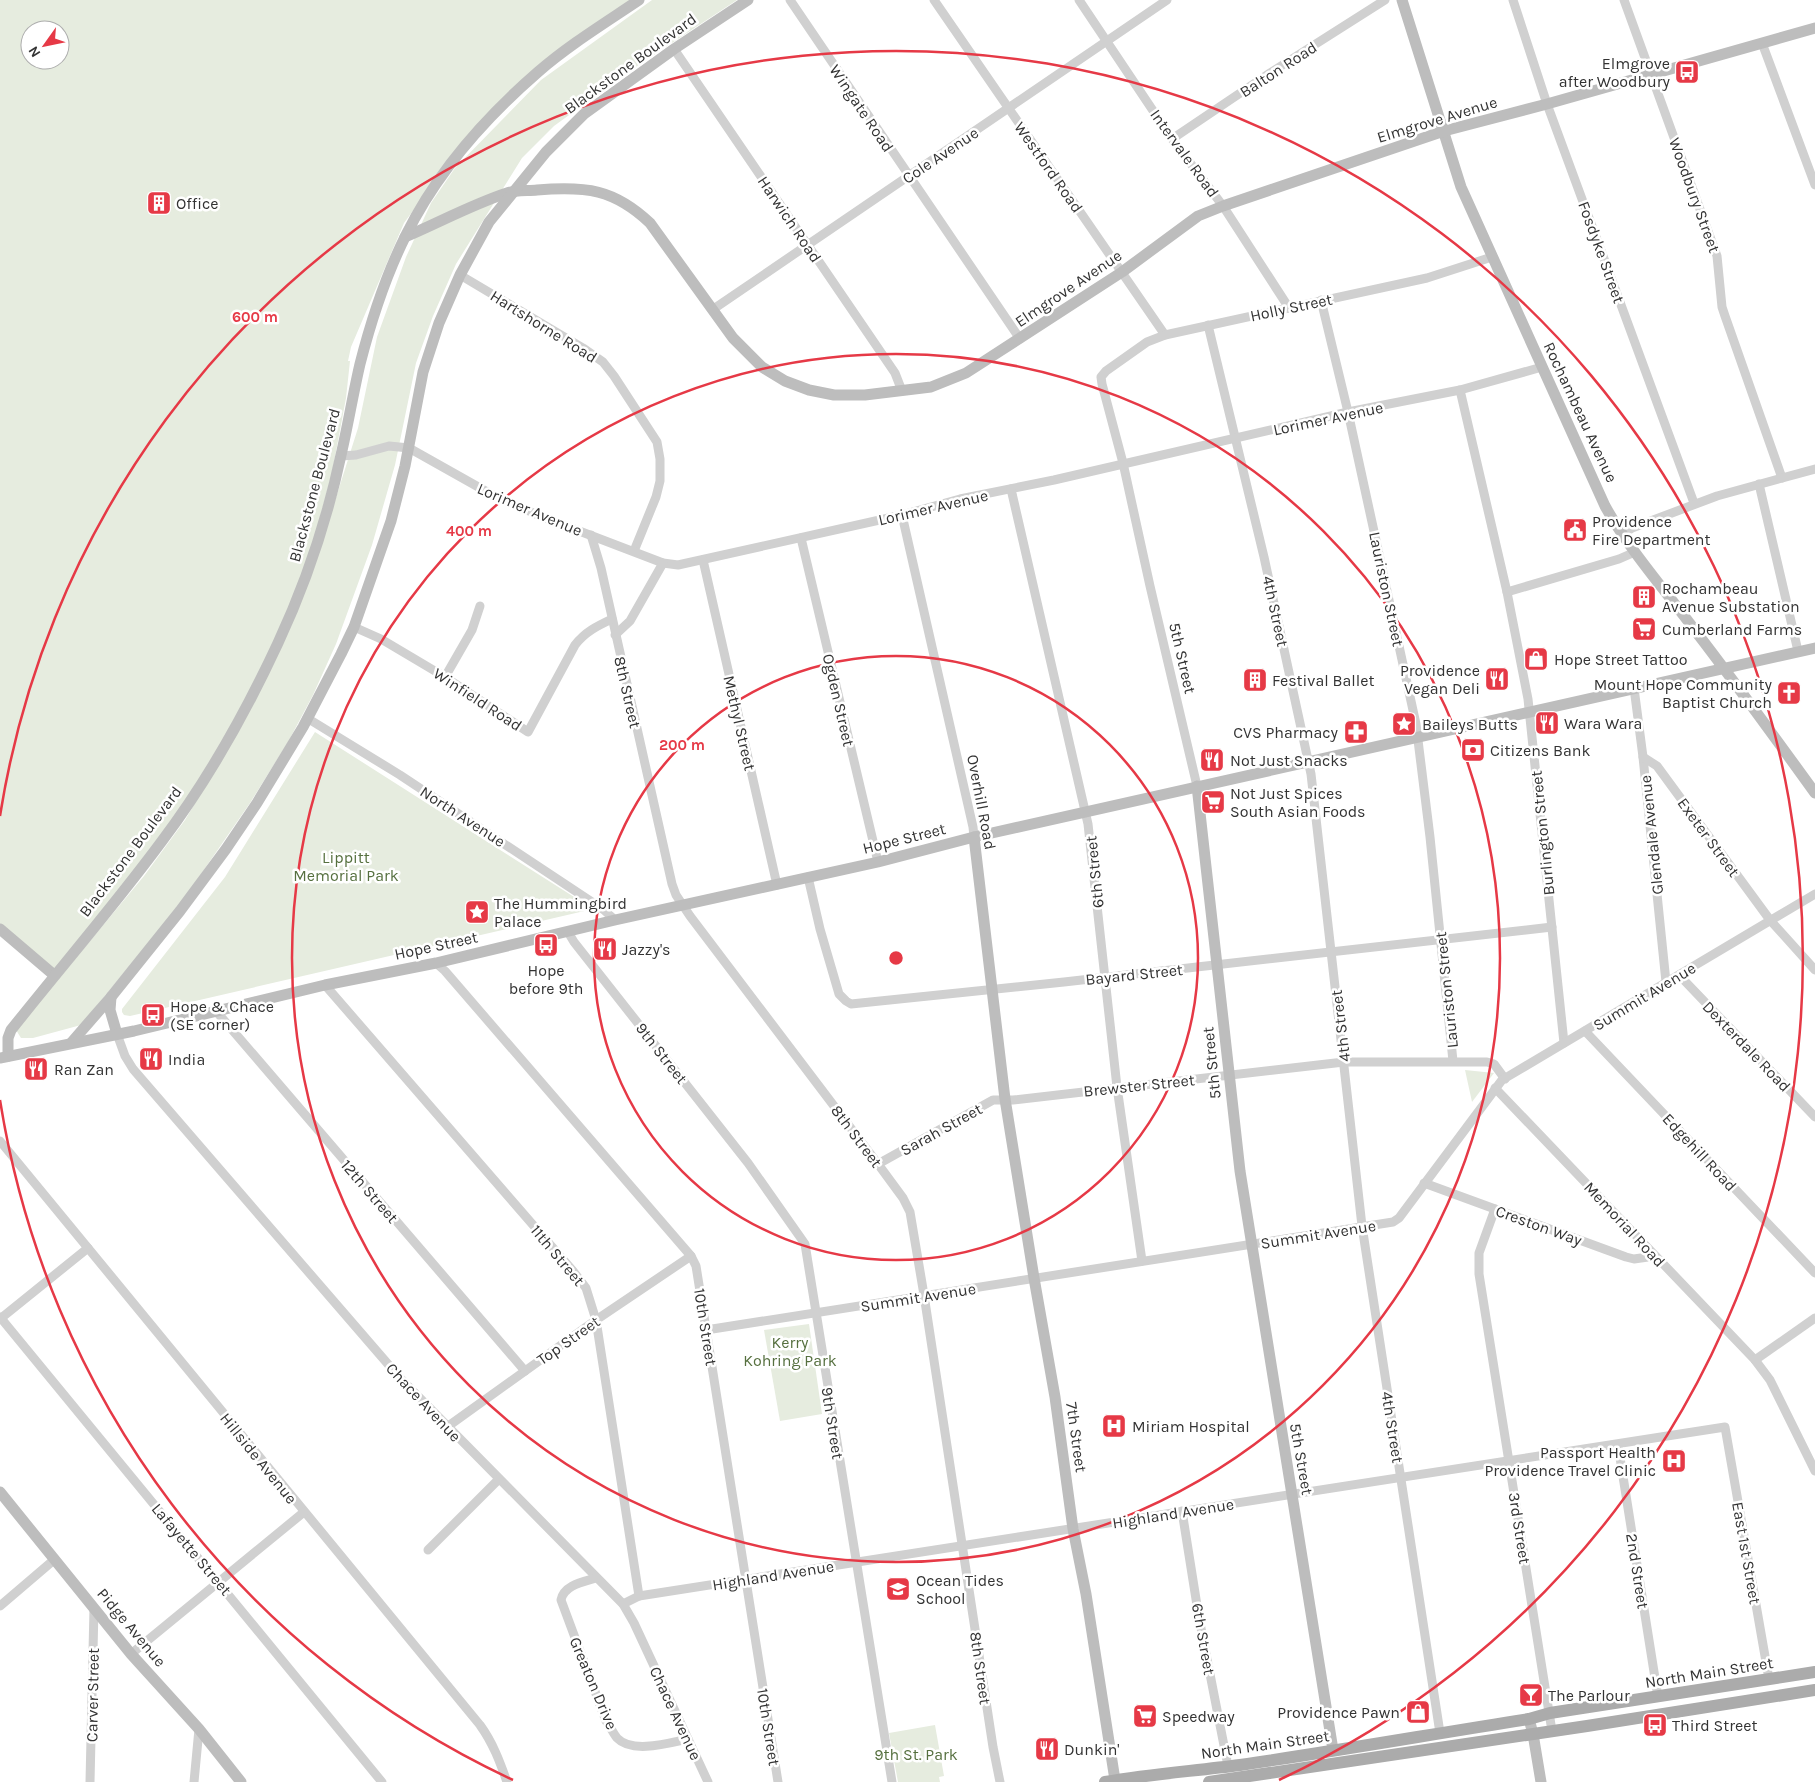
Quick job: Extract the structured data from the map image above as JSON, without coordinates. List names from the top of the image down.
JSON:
{
  "streets": {
    "main road": ["North Main Street"],
    "street": [
      "Blackstone Boulevard",
      "Balton Road",
      "Wingate Road",
      "Elmgrove Avenue",
      "Intervale Road",
      "Cole Avenue",
      "Westford Road",
      "Woodbury Street",
      "Harwich Road",
      "Fosdyke Street",
      "Holly Street",
      "Hartshorne Road",
      "Rochambeau Avenue",
      "Lorimer Avenue",
      "Lauriston Street",
      "4th Street",
      "5th Street",
      "8th Street",
      "Winfield Road",
      "Ogden Street",
      "Methyl Street",
      "Overhill Road",
      "North Avenue",
      "Burlington Street",
      "Glendale Avenue",
      "Exeter Street",
      "Hope Street",
      "6th Street",
      "Bayard Street",
      "Summit Avenue",
      "Dexterdale Road",
      "9th Street",
      "Brewster Street",
      "Sarah Street",
      "Edgehill Road",
      "12th Street",
      "Memorial Road",
      "Creston Way",
      "11th Street",
      "10th Street",
      "Top Street",
      "Chace Avenue",
      "7th Street",
      "Hillside Avenue",
      "Highland Avenue",
      "3rd Street",
      "Lafayette Street",
      "East 1st Street",
      "2nd Street",
      "Pidge Avenue",
      "Greaton Drive",
      "Carver Street"
    ]
  },
  "crossings": [
    ["Blackstone Boulevard", "Elmgrove Avenue"],
    ["Blackstone Boulevard", "Harwich Road"],
    ["Blackstone Boulevard", "Hartshorne Road"],
    ["Blackstone Boulevard", "Lorimer Avenue"],
    ["Blackstone Boulevard", "Winfield Road"],
    ["Blackstone Boulevard", "North Avenue"],
    ["Blackstone Boulevard", "Hope Street"],
    ["Balton Road", "Intervale Road"],
    ["Wingate Road", "Elmgrove Avenue"],
    ["Wingate Road", "Cole Avenue"],
    ["Elmgrove Avenue", "Intervale Road"],
    ["Elmgrove Avenue", "Cole Avenue"],
    ["Elmgrove Avenue", "Westford Road"],
    ["Elmgrove Avenue", "Woodbury Street"],
    ["Elmgrove Avenue", "Harwich Road"],
    ["Elmgrove Avenue", "Fosdyke Street"],
    ["Elmgrove Avenue", "Rochambeau Avenue"],
    ["Intervale Road", "Cole Avenue"],
    ["Intervale Road", "Holly Street"],
    ["Cole Avenue", "Westford Road"],
    ["Cole Avenue", "Harwich Road"],
    ["Westford Road", "Holly Street"],
    ["Holly Street", "Rochambeau Avenue"],
    ["Holly Street", "Lauriston Street"],
    ["Holly Street", "4th Street"],
    ["Holly Street", "5th Street"],
    ["Hartshorne Road", "Lorimer Avenue"],
    ["Rochambeau Avenue", "Lorimer Avenue"],
    ["Rochambeau Avenue", "Hope Street"],
    ["Lorimer Avenue", "Lauriston Street"],
    ["Lorimer Avenue", "4th Street"],
    ["Lorimer Avenue", "5th Street"],
    ["Lorimer Avenue", "8th Street"],
    ["Lorimer Avenue", "Ogden Street"],
    ["Lorimer Avenue", "Methyl Street"],
    ["Lorimer Avenue", "Overhill Road"],
    ["Lorimer Avenue", "Burlington Street"],
    ["Lorimer Avenue", "6th Street"],
    ["Lauriston Street", "Hope Street"],
    ["Lauriston Street", "Bayard Street"],
    ["Lauriston Street", "Brewster Street"],
    ["4th Street", "Hope Street"],
    ["4th Street", "Bayard Street"],
    ["4th Street", "Summit Avenue"],
    ["4th Street", "Brewster Street"],
    ["4th Street", "Highland Avenue"],
    ["4th Street", "North Main Street"],
    ["5th Street", "Hope Street"],
    ["5th Street", "Bayard Street"],
    ["5th Street", "Summit Avenue"],
    ["5th Street", "Brewster Street"],
    ["5th Street", "Highland Avenue"],
    ["5th Street", "North Main Street"],
    ["8th Street", "Winfield Road"],
    ["8th Street", "Hope Street"],
    ["8th Street", "Summit Avenue"],
    ["8th Street", "Sarah Street"],
    ["8th Street", "Highland Avenue"],
    ["Ogden Street", "Hope Street"],
    ["Methyl Street", "Hope Street"],
    ["Overhill Road", "Hope Street"],
    ["Overhill Road", "Bayard Street"],
    ["Overhill Road", "Brewster Street"],
    ["Overhill Road", "Sarah Street"],
    ["Overhill Road", "7th Street"],
    ["North Avenue", "Hope Street"],
    ["Burlington Street", "Hope Street"],
    ["Burlington Street", "Bayard Street"],
    ["Burlington Street", "Summit Avenue"],
    ["Glendale Avenue", "Exeter Street"],
    ["Glendale Avenue", "Hope Street"],
    ["Glendale Avenue", "Summit Avenue"],
    ["Exeter Street", "Summit Avenue"],
    ["Hope Street", "6th Street"],
    ["Hope Street", "Bayard Street"],
    ["Hope Street", "9th Street"],
    ["Hope Street", "12th Street"],
    ["Hope Street", "11th Street"],
    ["Hope Street", "10th Street"],
    ["Hope Street", "Chace Avenue"],
    ["6th Street", "Bayard Street"],
    ["6th Street", "Summit Avenue"],
    ["6th Street", "Brewster Street"],
    ["6th Street", "Highland Avenue"],
    ["6th Street", "North Main Street"],
    ["Summit Avenue", "Dexterdale Road"],
    ["Summit Avenue", "9th Street"],
    ["Summit Avenue", "Brewster Street"],
    ["Summit Avenue", "Edgehill Road"],
    ["Summit Avenue", "Memorial Road"],
    ["Summit Avenue", "Creston Way"],
    ["Summit Avenue", "10th Street"],
    ["Summit Avenue", "7th Street"],
    ["9th Street", "Highland Avenue"],
    ["Brewster Street", "Sarah Street"],
    ["Brewster Street", "7th Street"],
    ["Sarah Street", "7th Street"],
    ["12th Street", "Top Street"],
    ["Memorial Road", "Creston Way"],
    ["Creston Way", "3rd Street"],
    ["11th Street", "Top Street"],
    ["11th Street", "Highland Avenue"],
    ["10th Street", "Top Street"],
    ["10th Street", "Highland Avenue"],
    ["Top Street", "Chace Avenue"],
    ["Chace Avenue", "Highland Avenue"],
    ["Chace Avenue", "Greaton Drive"],
    ["7th Street", "Highland Avenue"],
    ["7th Street", "North Main Street"],
    ["Highland Avenue", "3rd Street"],
    ["Highland Avenue", "East 1st Street"],
    ["Highland Avenue", "2nd Street"],
    ["3rd Street", "North Main Street"],
    ["East 1st Street", "North Main Street"],
    ["2nd Street", "North Main Street"],
    ["Pidge Avenue", "Carver Street"]
  ],
  "parks": ["Lippitt Memorial Park", "Kerry Kohring Park", "9th St. Park"],
  "places": {
    "bus stop": [
      "Elmgrove after Woodbury",
      "Hope before 9th",
      "Hope & Chace (SE corner)",
      "Third Street"
    ],
    "building": ["Office", "Rochambeau Avenue Substation", "Festival Ballet"],
    "public building": ["Providence Fire Department"],
    "supermarket": ["Cumberland Farms", "Not Just Spices South Asian Foods", "Speedway"],
    "shop": ["Hope Street Tattoo", "Providence Pawn"],
    "restaurant": [
      "Providence Vegan Deli",
      "Wara Wara",
      "Not Just Snacks",
      "Jazzy's",
      "India",
      "Ran Zan",
      "Dunkin'"
    ],
    "church": ["Mount Hope Community Baptist Church"],
    "place": ["Baileys Butts", "The Hummingbird Palace"],
    "pharmacy": ["CVS Pharmacy"],
    "bank": ["Citizens Bank"],
    "hospital": ["Miriam Hospital", "Passport Health Providence Travel Clinic"],
    "school or university": ["Ocean Tides School"],
    "bar": ["The Parlour"]
  },
  "north": "bottom left",
  "rings": ["600 m", "400 m", "200 m"]
}
